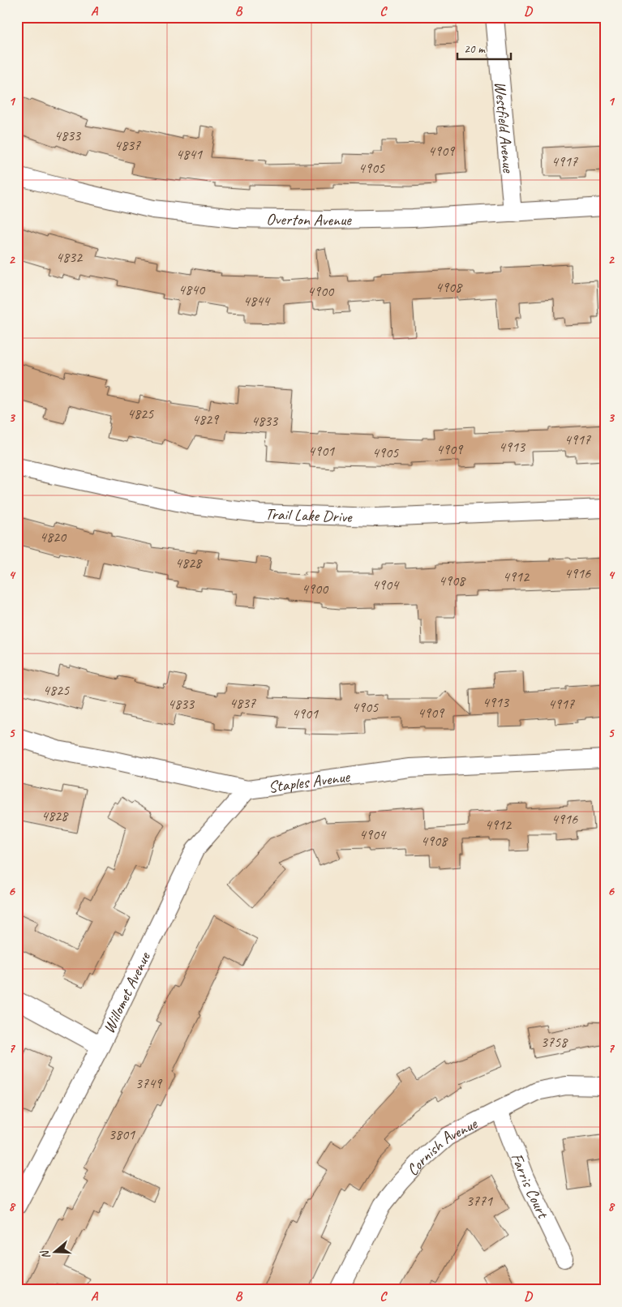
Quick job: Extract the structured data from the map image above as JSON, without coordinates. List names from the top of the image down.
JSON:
{
  "streets": {
    "street": [
      "Westfield Avenue",
      "Overton Avenue",
      "Trail Lake Drive",
      "Staples Avenue",
      "Willomet Avenue",
      "Cornish Avenue",
      "Farris Court"
    ]
  },
  "crossings": [
    ["Westfield Avenue", "Overton Avenue"],
    ["Staples Avenue", "Willomet Avenue"],
    ["Cornish Avenue", "Farris Court"]
  ],
  "house_numbers": [
    "4833",
    "4837",
    "4909",
    "4841",
    "4917",
    "4905",
    "4832",
    "4908",
    "4840",
    "4900",
    "4844",
    "4825",
    "4829",
    "4833",
    "4917",
    "4913",
    "4909",
    "4901",
    "4905",
    "4820",
    "4828",
    "4916",
    "4912",
    "4908",
    "4904",
    "4900",
    "4825",
    "4913",
    "4837",
    "4833",
    "4917",
    "4905",
    "4909",
    "4901",
    "4828",
    "4916",
    "4912",
    "4904",
    "4908",
    "3758",
    "3749",
    "3801",
    "3771"
  ],
  "scale_bar": "20 m",
  "north": "left",
  "grid": {
    "columns": [
      "A",
      "B",
      "C",
      "D"
    ],
    "rows": [
      "1",
      "2",
      "3",
      "4",
      "5",
      "6",
      "7",
      "8"
    ]
  }
}
